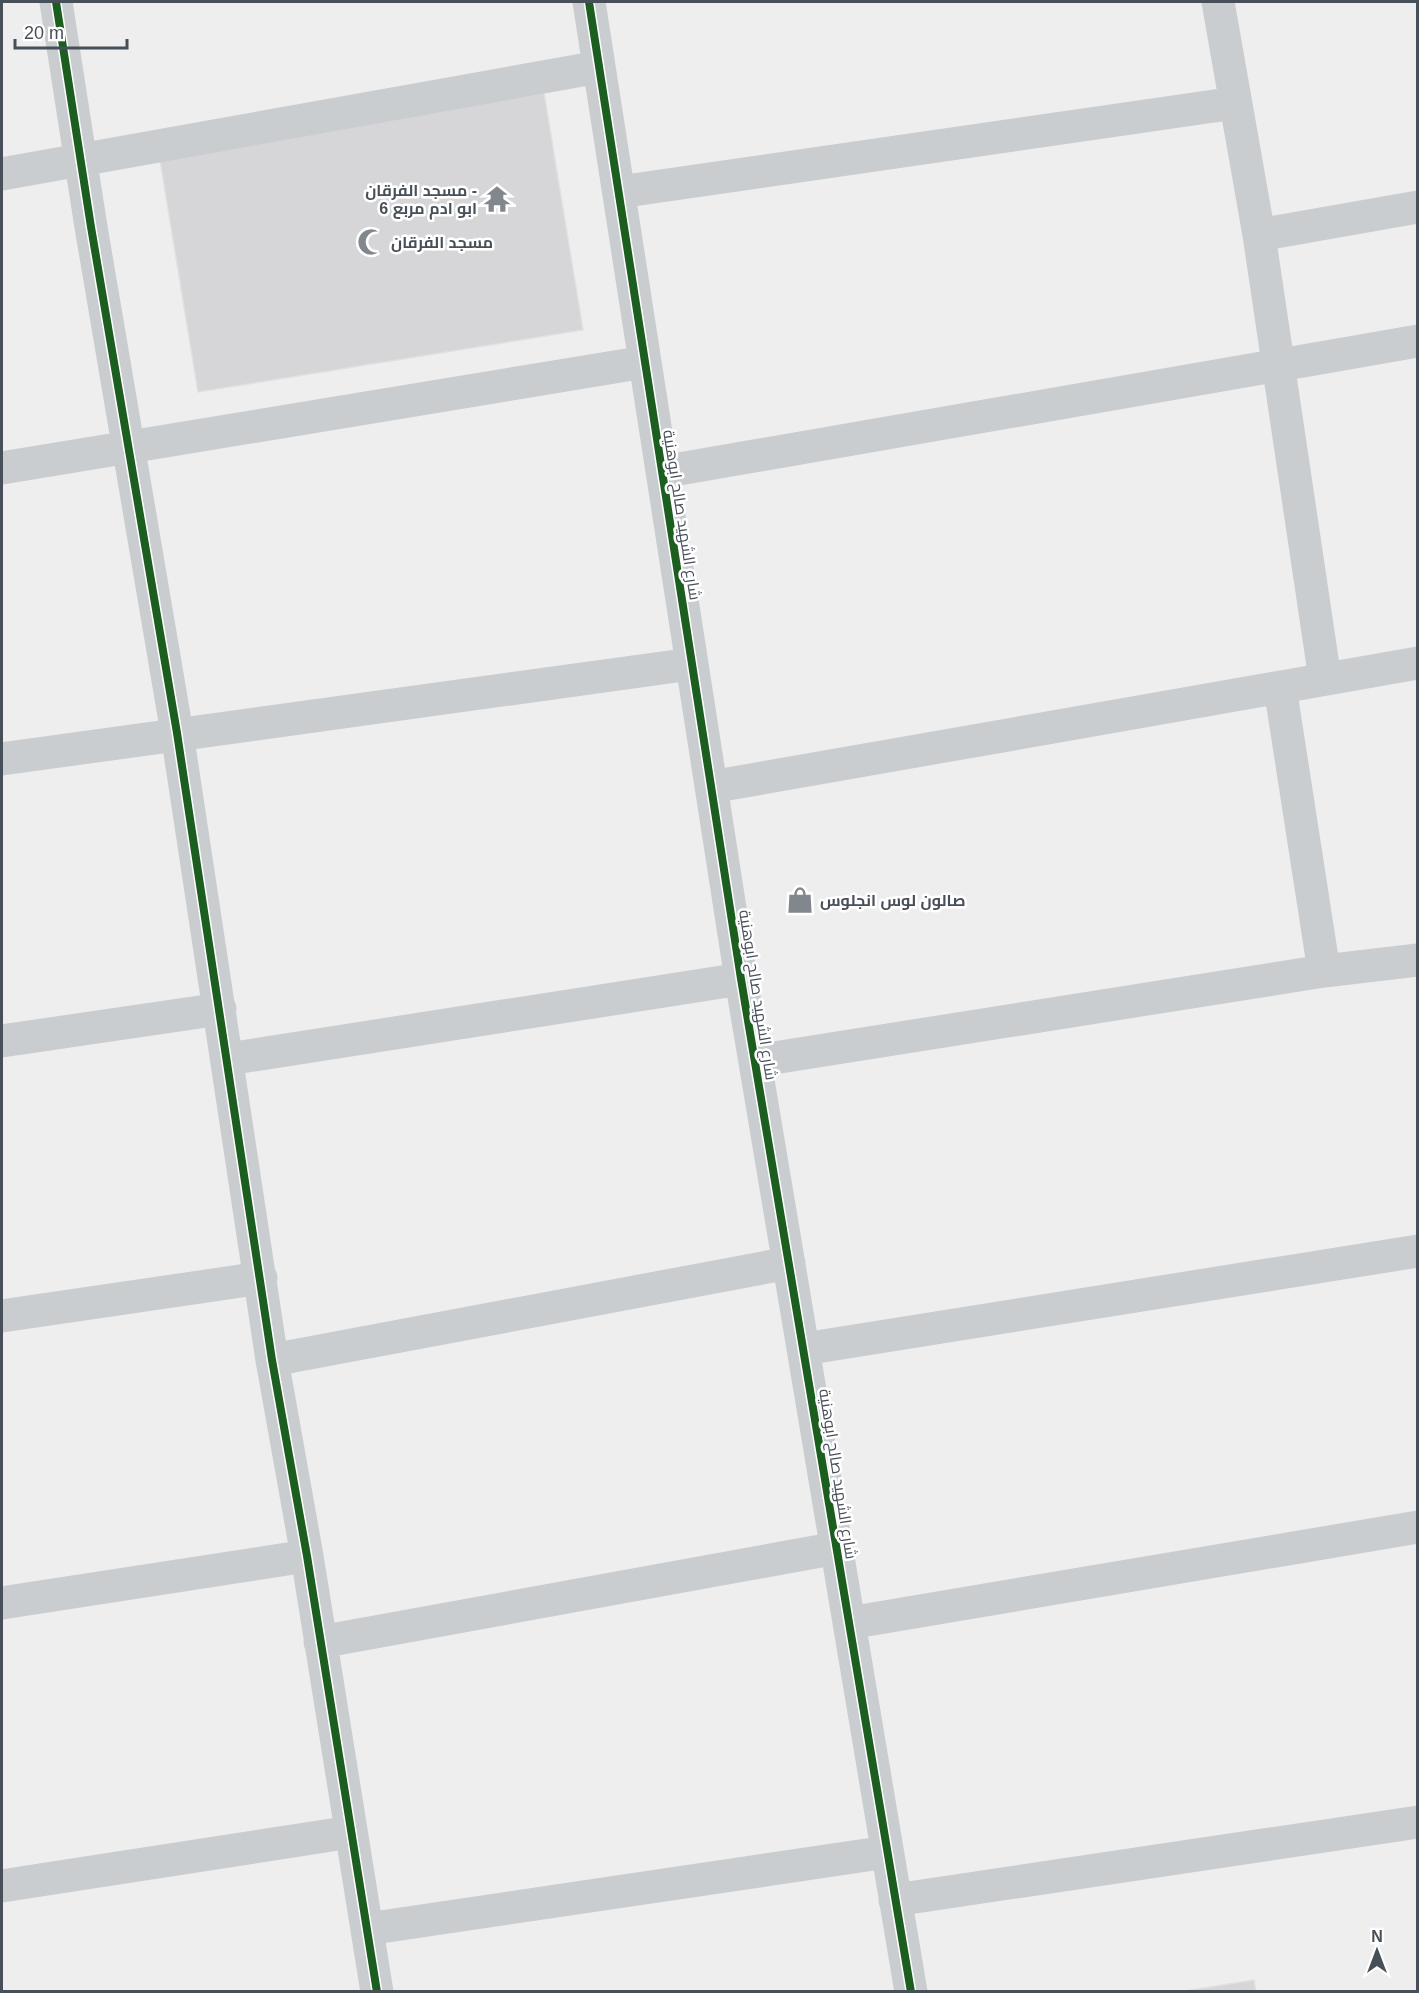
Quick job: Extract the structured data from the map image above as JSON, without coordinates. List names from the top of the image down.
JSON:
{
  "streets": {
    "street": ["شارع الشهيد صالح ابوهنية"]
  },
  "places": {
    "temple": ["مسجد الفرقان - ابو ادم مربع 6"],
    "mosque": ["مسجد الفرقان"],
    "shop": ["صالون لوس انجلوس"]
  },
  "scale_bar": "20 m",
  "north": "top"
}
